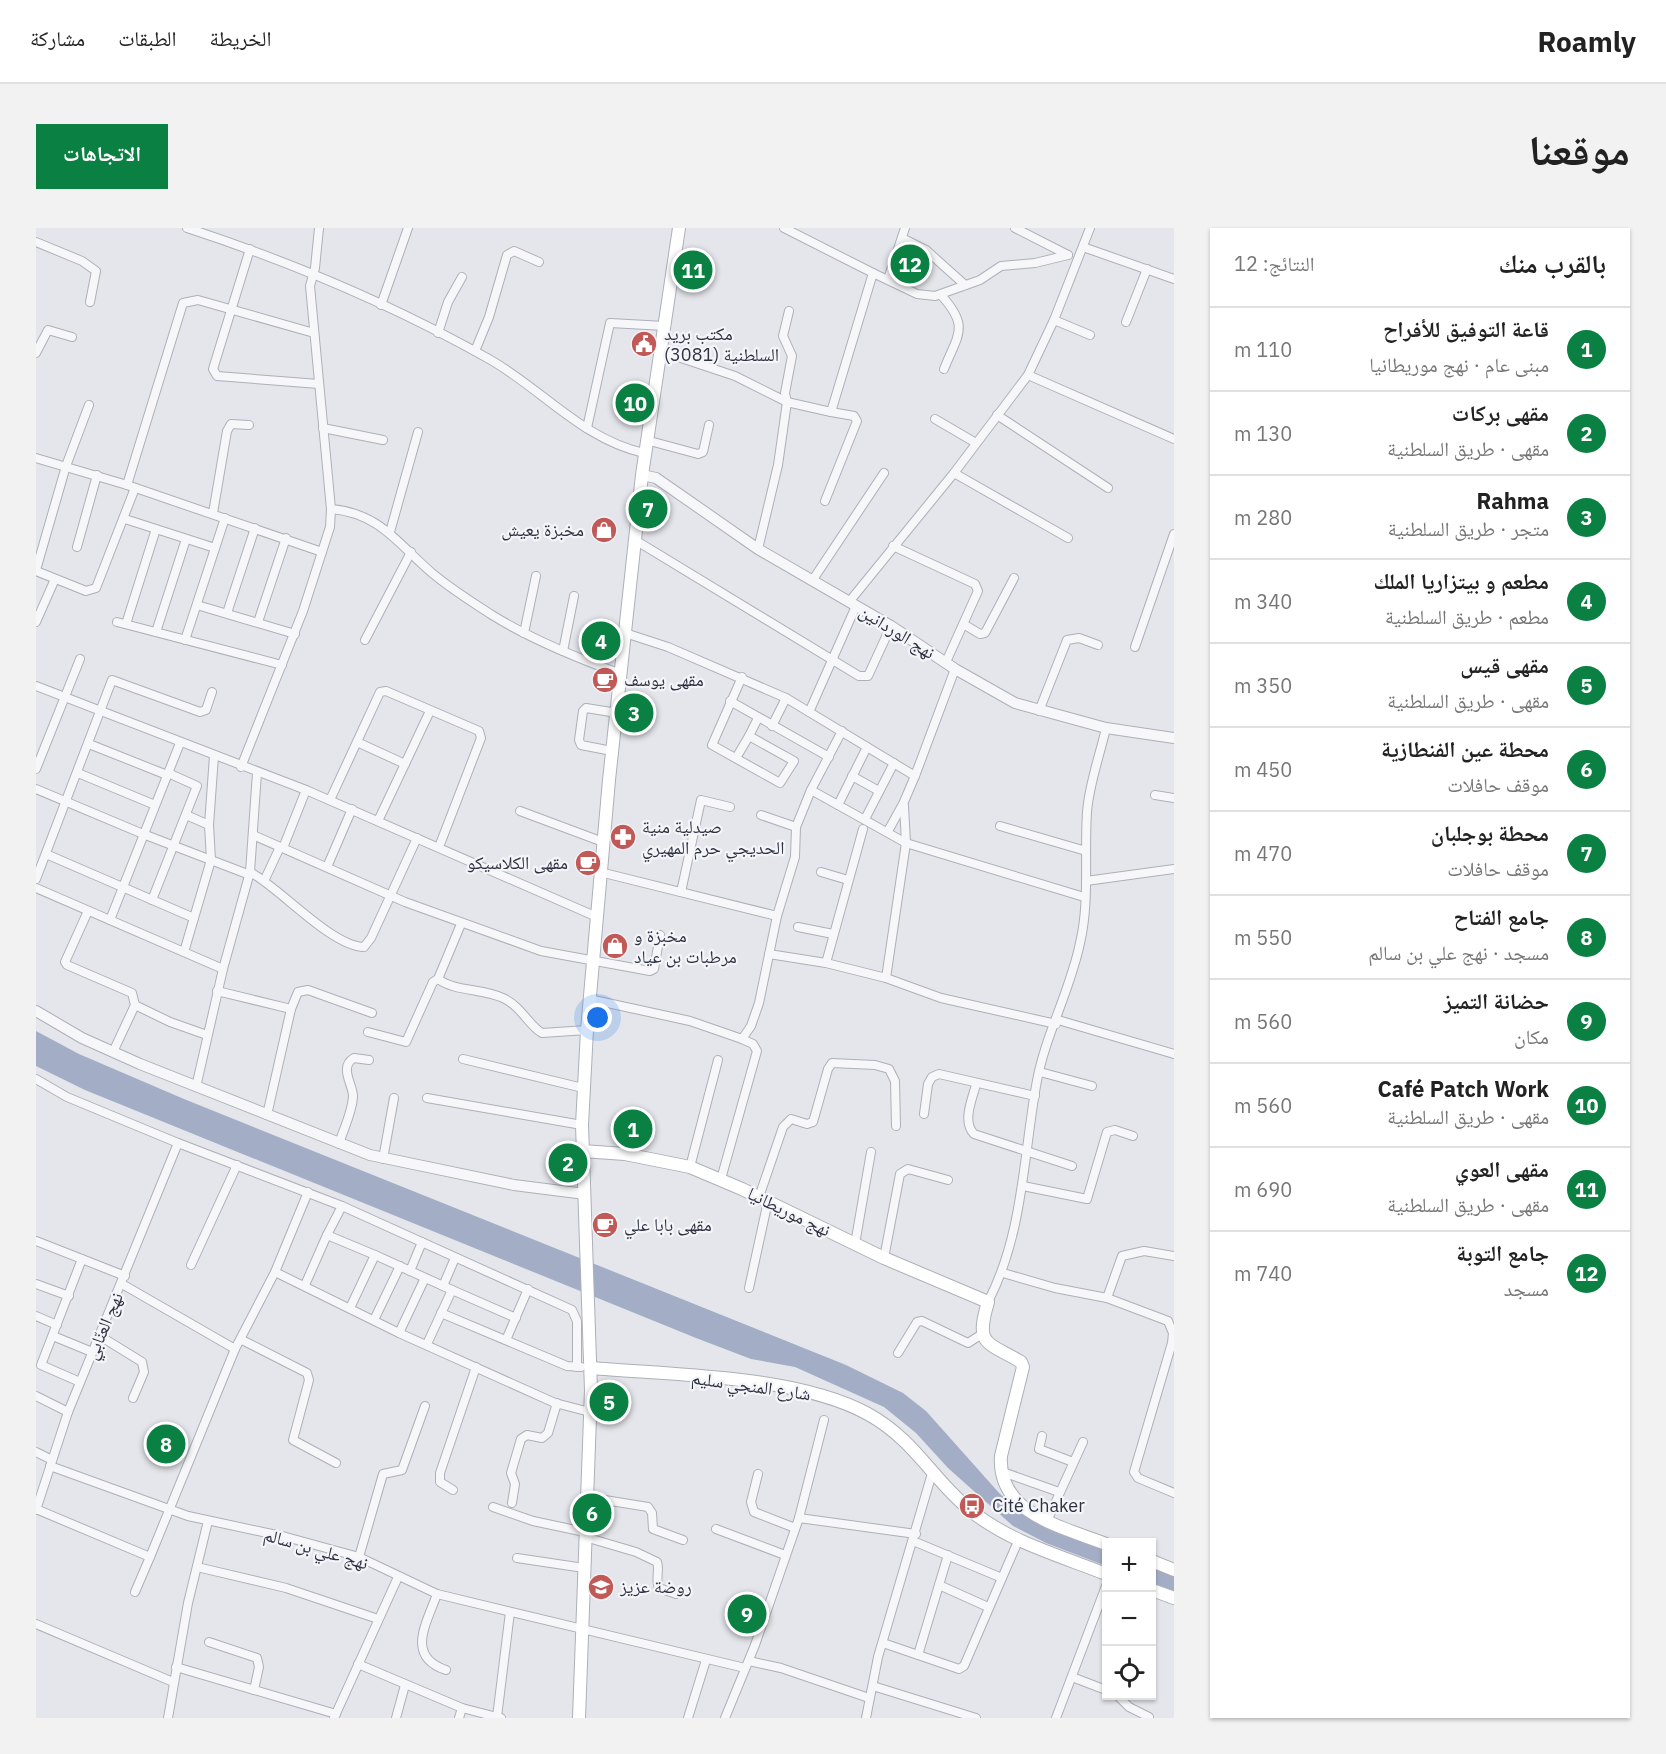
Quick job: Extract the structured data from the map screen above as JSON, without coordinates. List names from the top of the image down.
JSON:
{
  "streets": {
    "main road": ["نهج موريطانيا", "شارع المنجي سليم"],
    "street": ["نهج الوردانين", "نهج العنّابي", "نهج علي بن سالم"]
  },
  "crossings": [
    ["نهج العنّابي", "نهج علي بن سالم"]
  ],
  "places": {
    "public building": ["مكتب بريد السلطنية (3081)"],
    "shop": ["مخبزة يعيش", "مخبزة و مرطبات بن عياد"],
    "cafe": ["مقهى يوسف", "مقهى الكلاسيكو", "مقهى بابا علي"],
    "pharmacy": ["صيدلية منية الحديجي حرم المهيري"],
    "bus stop": ["Cité Chaker"],
    "school or university": ["روضة عزيز"]
  },
  "page": {
    "header": "Roamly",
    "nav": ["الخريطة", "الطبقات", "مشاركة"],
    "title": "موقعنا",
    "buttons": "الاتجاهات",
    "heading": ["بالقرب منك", "النتائج: 12"],
    "pins": [
      "12",
      "11",
      "10",
      "7",
      "4",
      "3",
      "1",
      "2",
      "5",
      "8",
      "6",
      "9"
    ],
    "list": [
      {
        "mark": "1",
        "name": "قاعة التوفيق للأفراح",
        "note": "مبنى عام · نهج موريطانيا",
        "value": "110 m"
      },
      {
        "mark": "2",
        "name": "مقهى بركات",
        "note": "مقهى · طريق السلطنية",
        "value": "130 m"
      },
      {
        "mark": "3",
        "name": "Rahma",
        "note": "متجر · طريق السلطنية",
        "value": "280 m"
      },
      {
        "mark": "4",
        "name": "مطعم و بيتزاريا الملك",
        "note": "مطعم · طريق السلطنية",
        "value": "340 m"
      },
      {
        "mark": "5",
        "name": "مقهى قيس",
        "note": "مقهى · طريق السلطنية",
        "value": "350 m"
      },
      {
        "mark": "6",
        "name": "محطة عين الفنطازية",
        "note": "موقف حافلات",
        "value": "450 m"
      },
      {
        "mark": "7",
        "name": "محطة بوجلبان",
        "note": "موقف حافلات",
        "value": "470 m"
      },
      {
        "mark": "8",
        "name": "جامع الفتاح",
        "note": "مسجد · نهج علي بن سالم",
        "value": "550 m"
      },
      {
        "mark": "9",
        "name": "حضانة التميز",
        "note": "مكان",
        "value": "560 m"
      },
      {
        "mark": "10",
        "name": "Café Patch Work",
        "note": "مقهى · طريق السلطنية",
        "value": "560 m"
      },
      {
        "mark": "11",
        "name": "مقهى العوي",
        "note": "مقهى · طريق السلطنية",
        "value": "690 m"
      },
      {
        "mark": "12",
        "name": "جامع التوبة",
        "note": "مسجد",
        "value": "740 m"
      }
    ],
    "map_buttons": ["+", "−"]
  }
}
